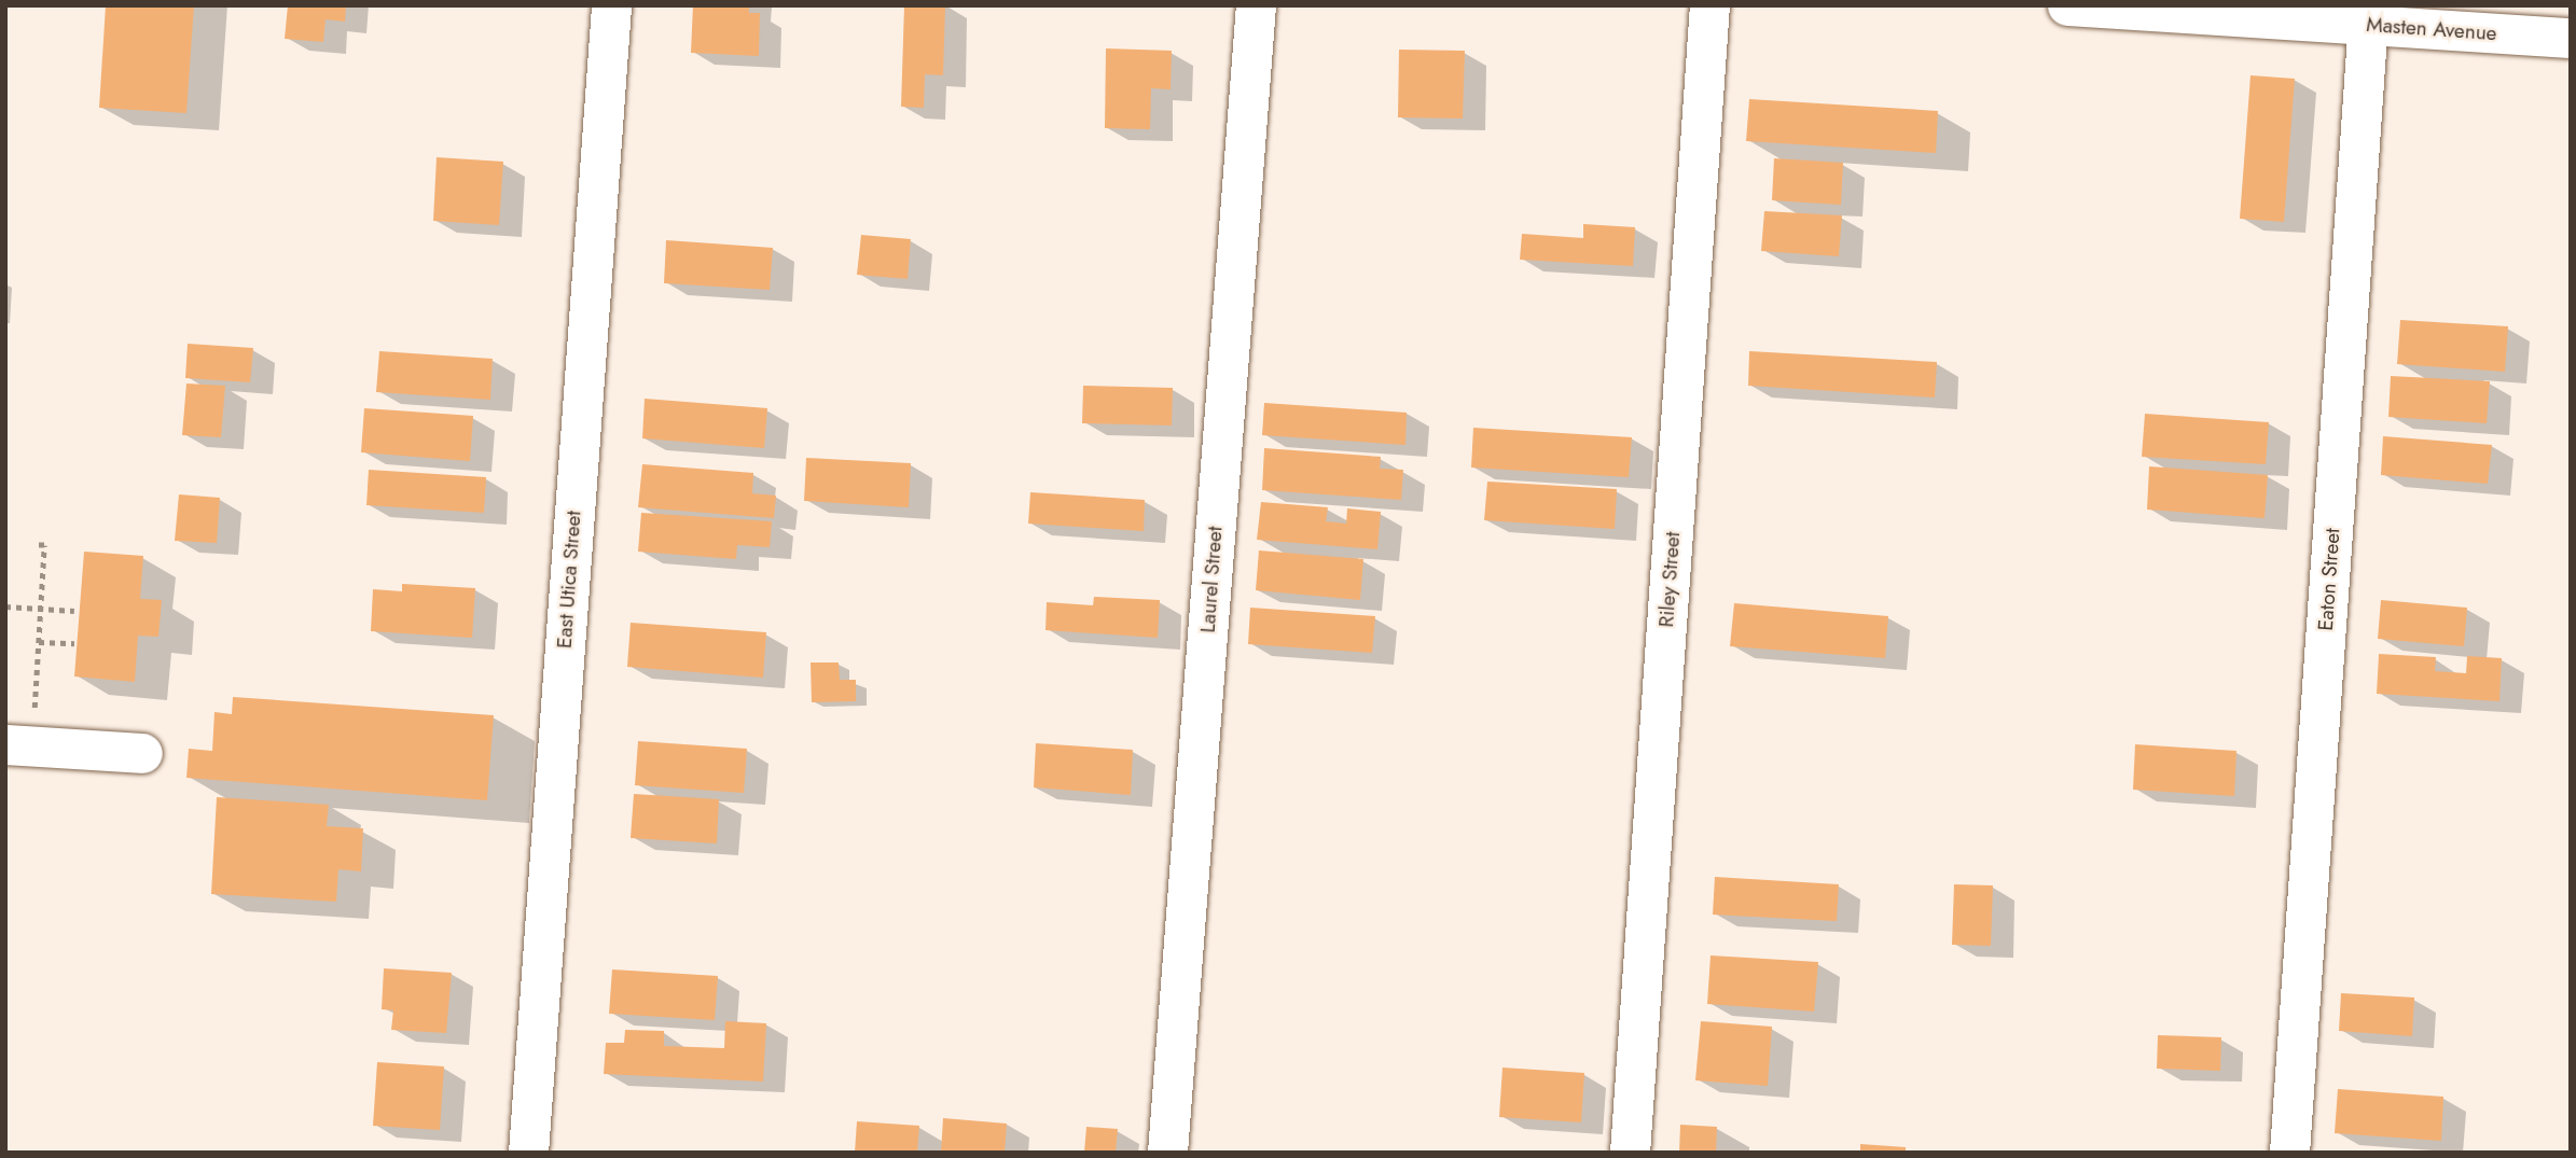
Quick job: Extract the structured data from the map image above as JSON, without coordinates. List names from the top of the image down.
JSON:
{
  "streets": {
    "street": [
      "Masten Avenue",
      "East Utica Street",
      "Laurel Street",
      "Riley Street",
      "Eaton Street"
    ]
  },
  "crossings": [
    ["Masten Avenue", "Eaton Street"]
  ]
}
